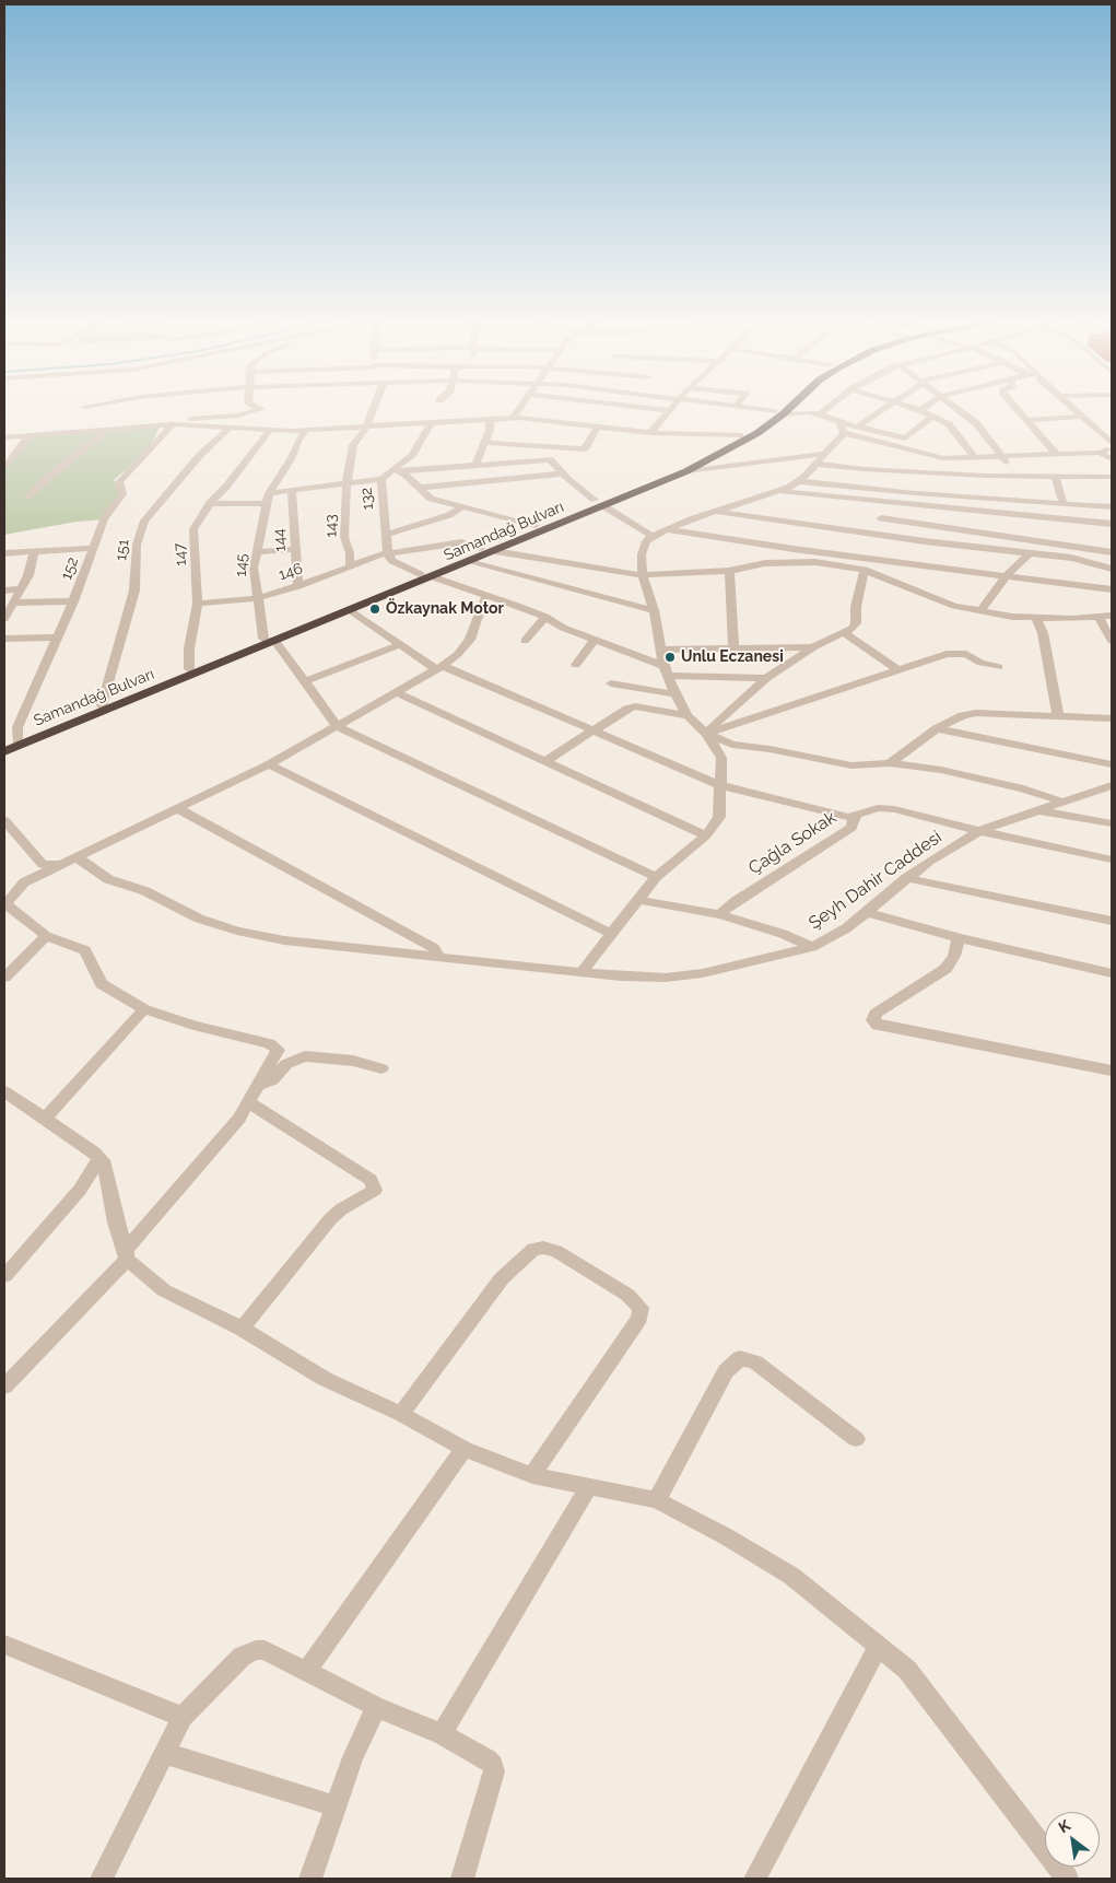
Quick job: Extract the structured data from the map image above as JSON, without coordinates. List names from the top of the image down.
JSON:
{
  "streets": {
    "highway": ["Samandağ Bulvarı"],
    "street": [
      "132",
      "143",
      "144",
      "151",
      "147",
      "145",
      "152",
      "146",
      "Çağla Sokak",
      "Şeyh Dahir Caddesi"
    ]
  },
  "crossings": [
    ["132", "146"],
    ["143", "146"],
    ["Samandağ Bulvarı", "151"],
    ["Samandağ Bulvarı", "147"],
    ["Samandağ Bulvarı", "145"],
    ["Samandağ Bulvarı", "152"],
    ["Samandağ Bulvarı", "146"],
    ["144", "146"],
    ["147", "146"],
    ["145", "146"],
    ["Çağla Sokak", "Şeyh Dahir Caddesi"]
  ],
  "places": ["Özkaynak Motor", "Unlu Eczanesi"],
  "north": "top left"
}
